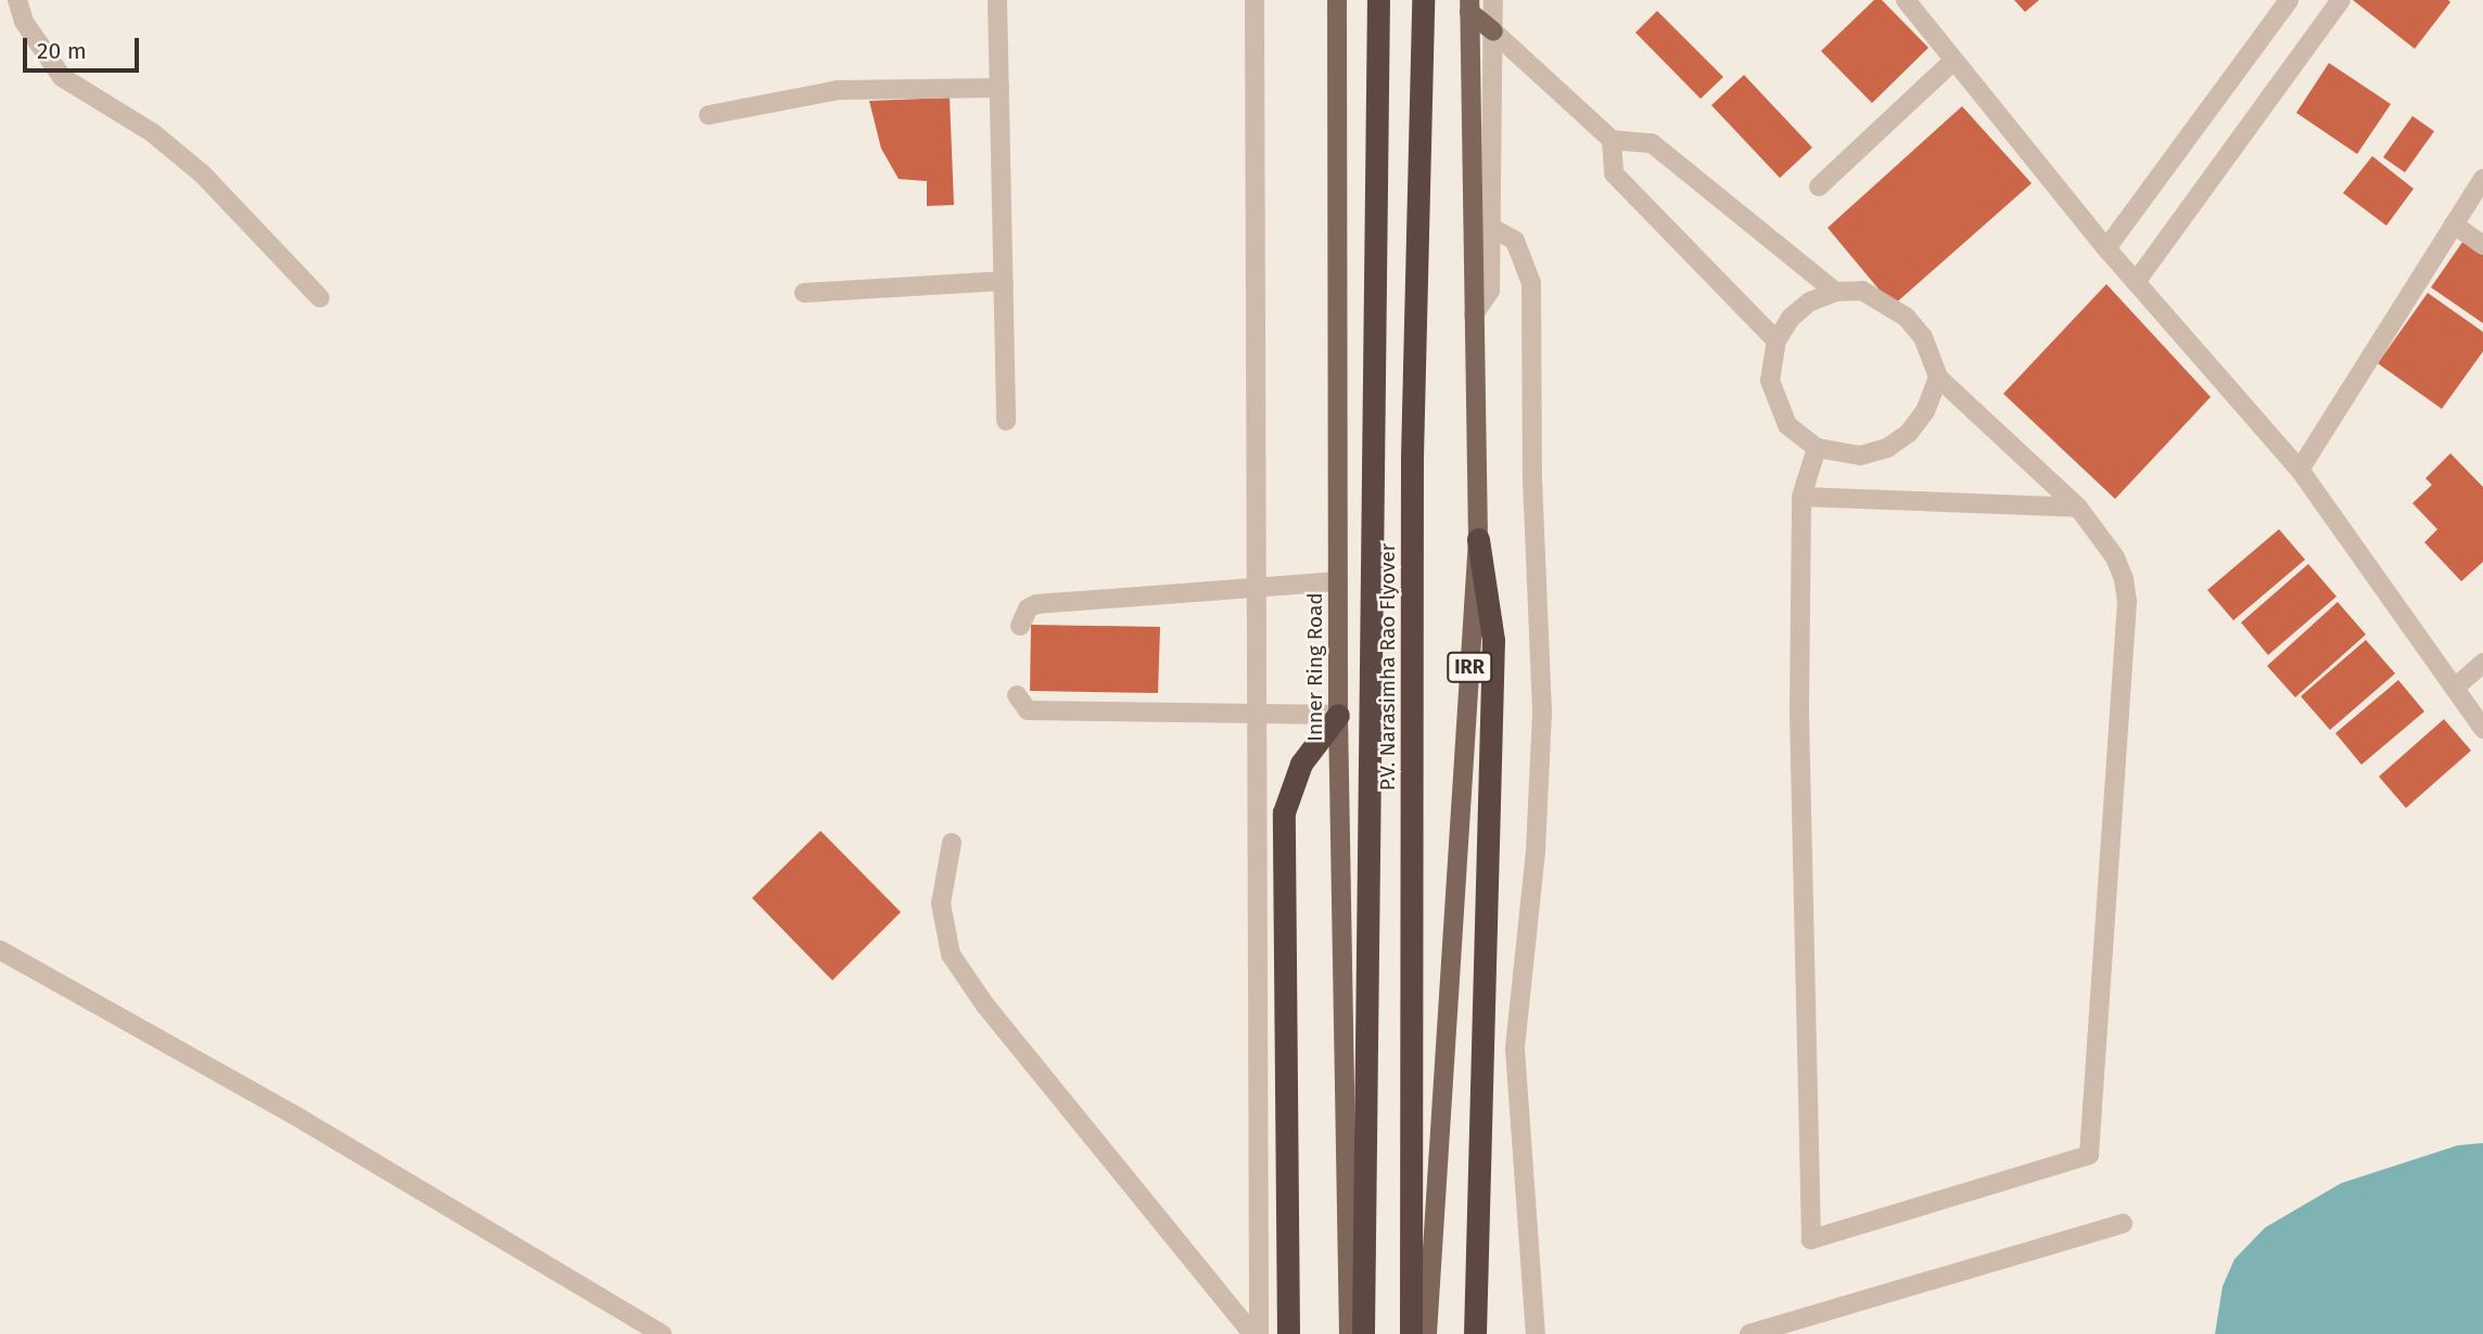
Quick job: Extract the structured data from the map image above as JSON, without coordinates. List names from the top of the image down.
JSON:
{
  "streets": {
    "highway": ["P.V. Narasimha Rao Flyover"],
    "main road": ["Inner Ring Road", "IRR"]
  },
  "scale_bar": "20 m"
}
